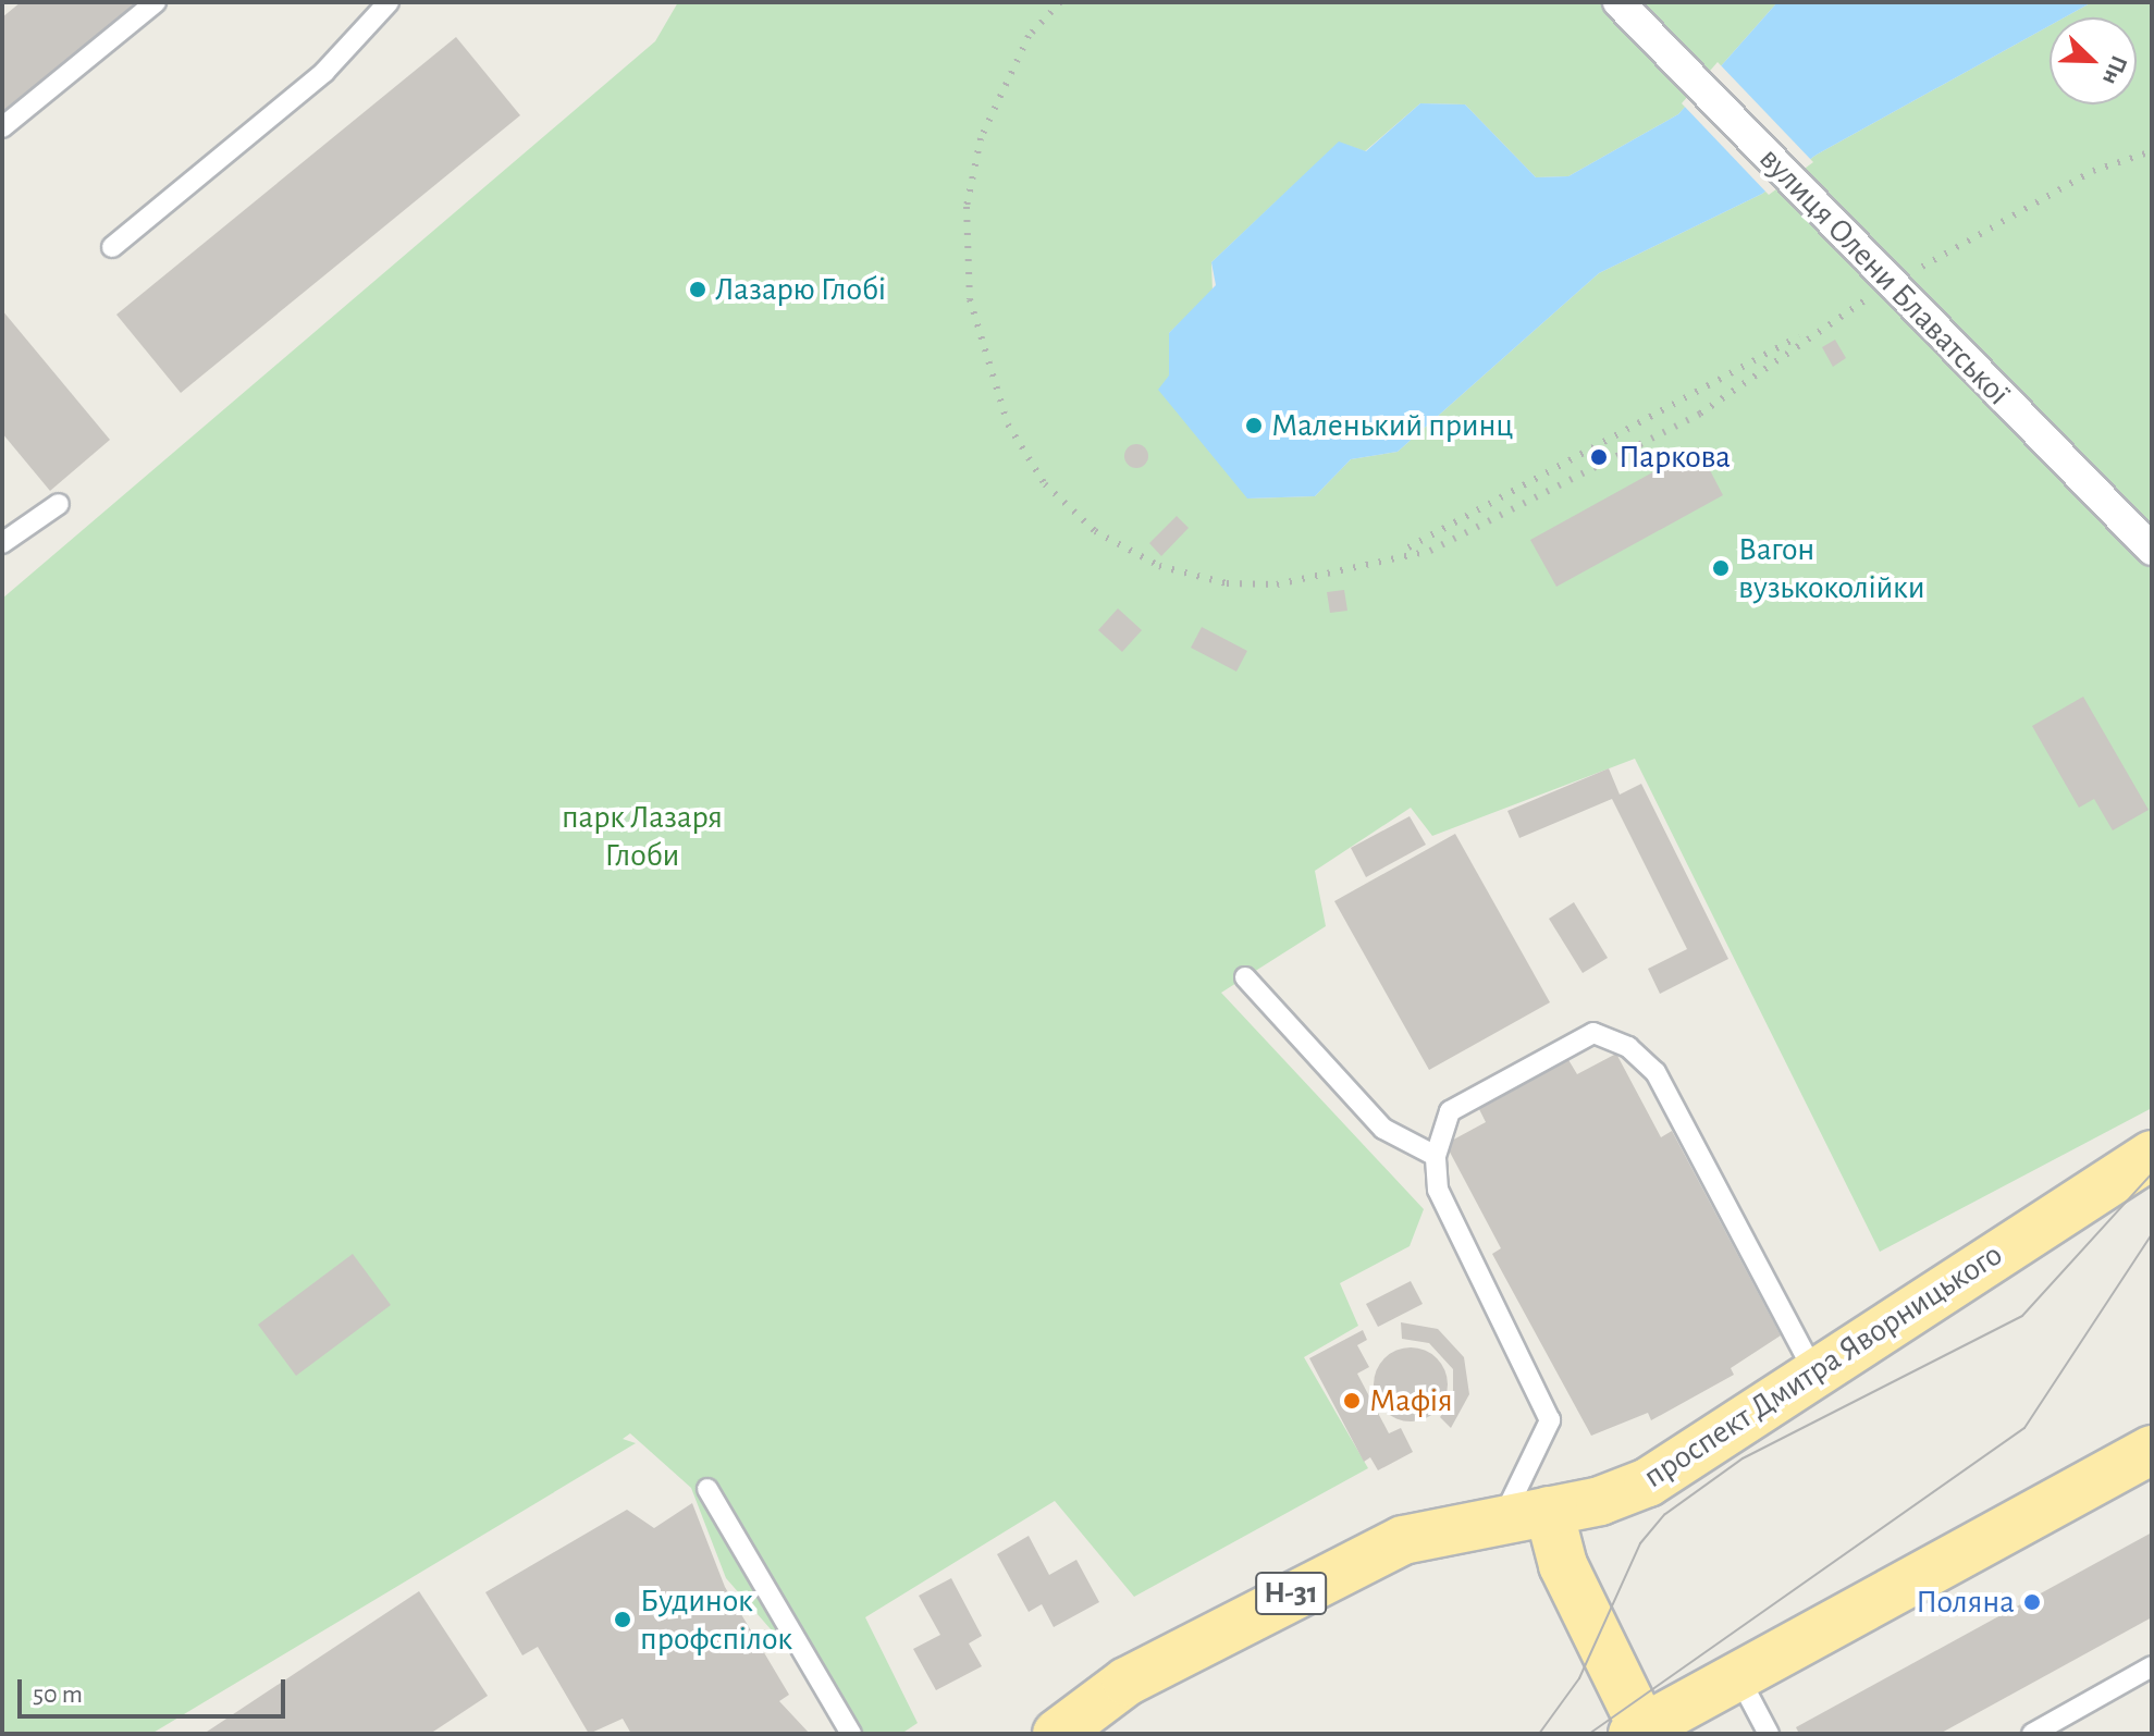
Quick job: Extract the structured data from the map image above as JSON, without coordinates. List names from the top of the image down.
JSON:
{
  "streets": {
    "main road": ["проспект Дмитра Яворницького", "Н-31"],
    "street": ["вулиця Олени Блаватської"]
  },
  "parks": ["парк Лазаря Глоби"],
  "places": [
    "Лазарю Глобі",
    "Маленький принц",
    "Паркова",
    "Вагон вузькоколійки",
    "Мафія",
    "Поляна",
    "Будинок профспілок"
  ],
  "scale_bar": "50 m",
  "north": "bottom right"
}
